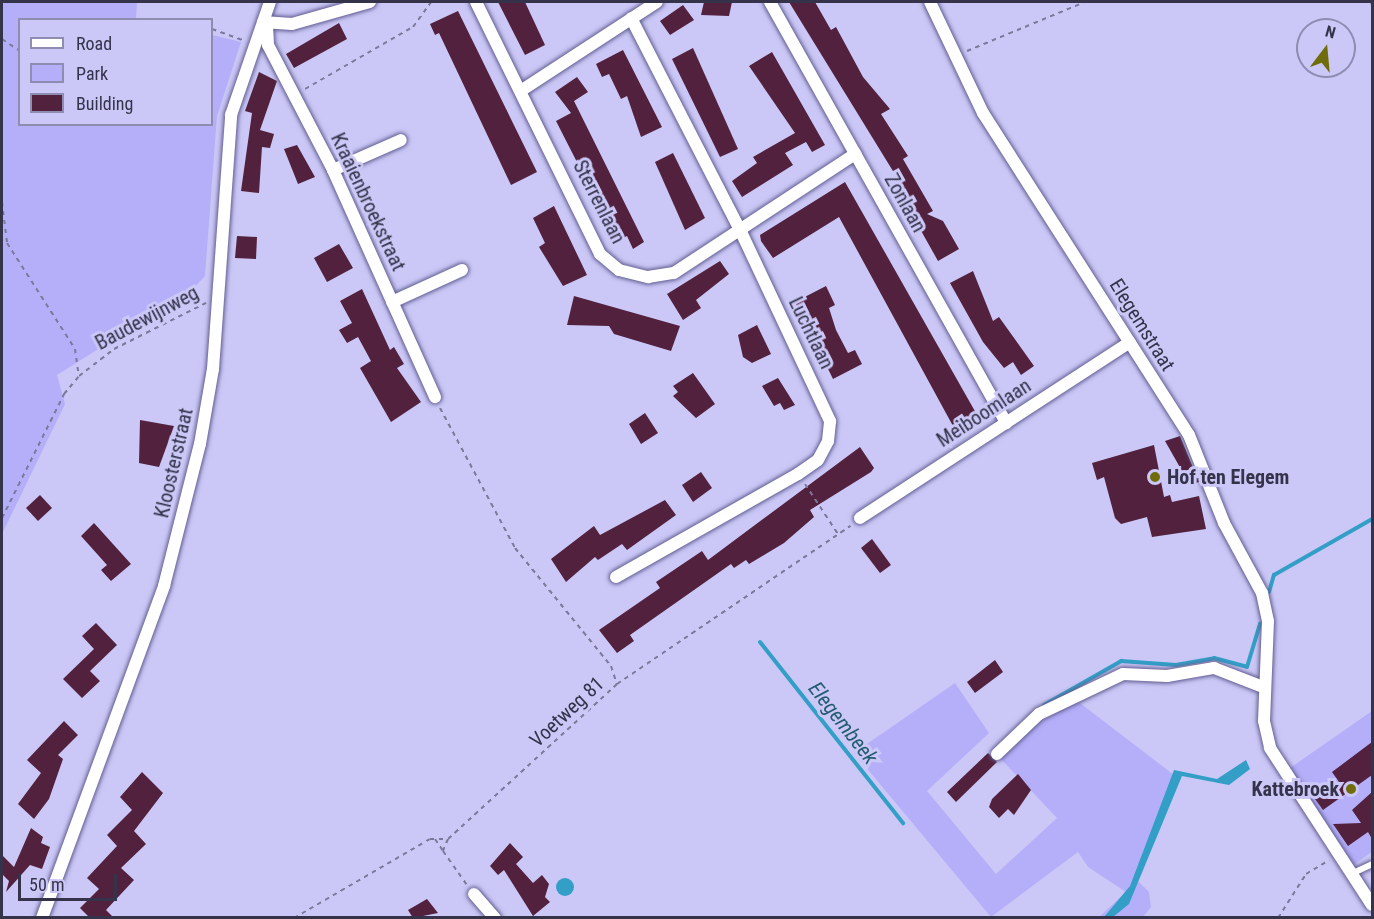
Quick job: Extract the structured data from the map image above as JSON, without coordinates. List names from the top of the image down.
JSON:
{
  "streets": {
    "street": [
      "Kraaienbroekstraat",
      "Sterrenlaan",
      "Zonlaan",
      "Elegemstraat",
      "Luchtlaan",
      "Meiboomlaan",
      "Kloosterstraat"
    ],
    "path": ["Baudewijnweg", "Voetweg 81"]
  },
  "crossings": [
    ["Kraaienbroekstraat", "Kloosterstraat"],
    ["Sterrenlaan", "Zonlaan"],
    ["Sterrenlaan", "Luchtlaan"],
    ["Zonlaan", "Meiboomlaan"],
    ["Baudewijnweg", "Kloosterstraat"],
    ["Elegemstraat", "Meiboomlaan"],
    ["Meiboomlaan", "Voetweg 81"]
  ],
  "water": ["Elegembeek"],
  "places": ["Hof ten Elegem", "Kattebroek"],
  "legend": ["Road", "Park", "Building"],
  "scale_bar": "50 m",
  "north": "top"
}
